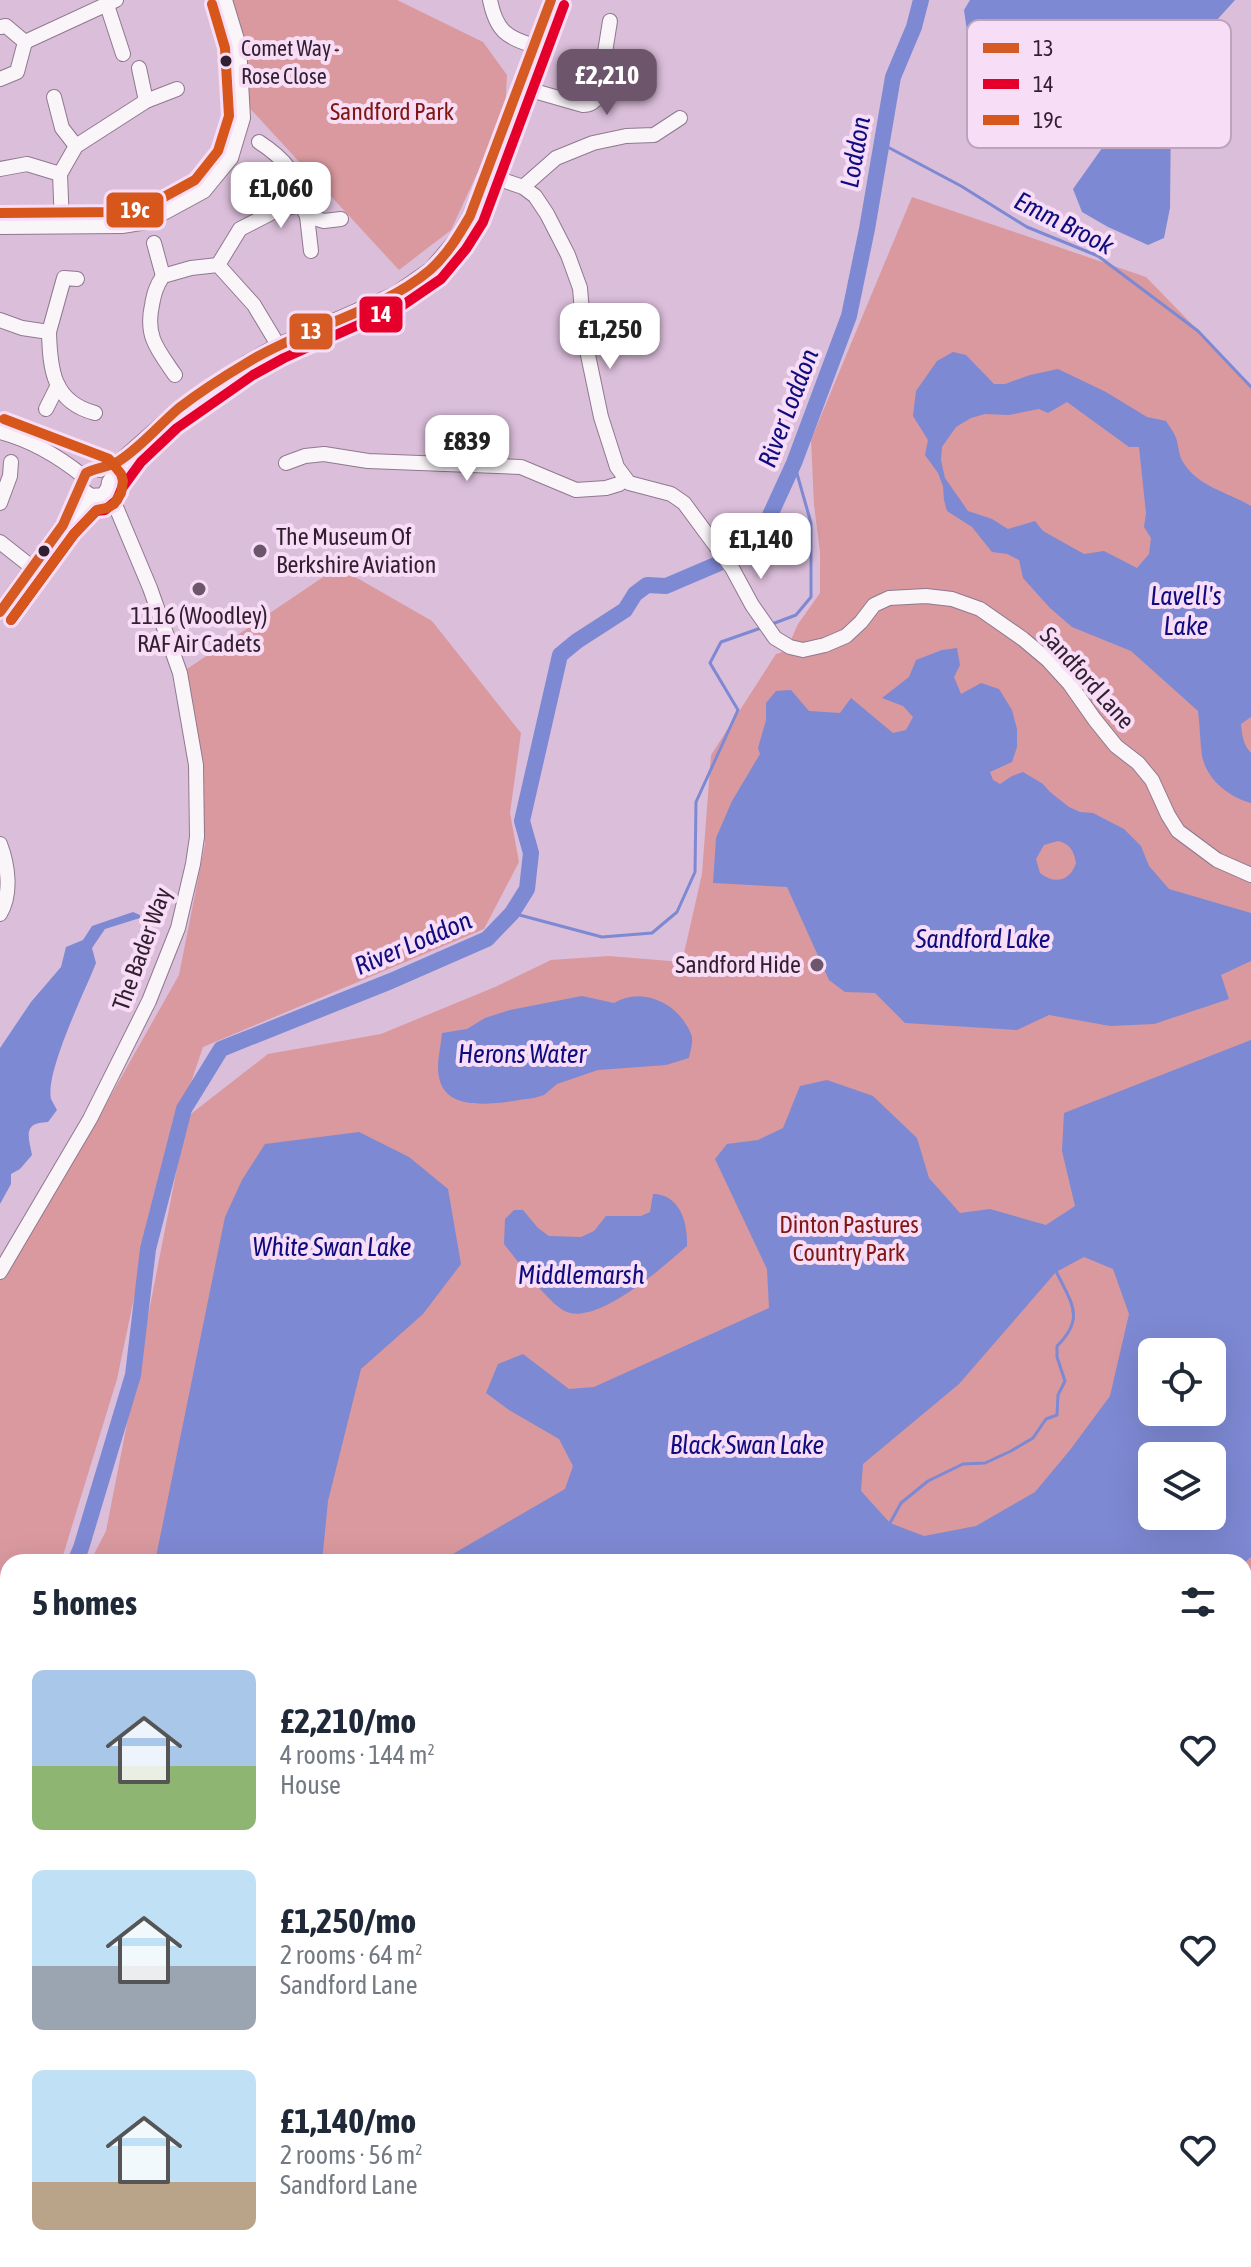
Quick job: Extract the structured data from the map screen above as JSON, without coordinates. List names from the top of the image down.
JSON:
{
  "streets": {
    "street": ["Sandford Lane", "The Bader Way"]
  },
  "water": [
    "Loddon",
    "Emm Brook",
    "River Loddon",
    "Lavell's Lake",
    "Sandford Lake",
    "Herons Water",
    "White Swan Lake",
    "Middlemarsh",
    "Black Swan Lake"
  ],
  "parks": ["Sandford Park", "Dinton Pastures Country Park"],
  "places": [
    "Comet Way - Rose Close",
    "The Museum Of Berkshire Aviation",
    "1116 (Woodley) RAF Air Cadets",
    "Sandford Hide"
  ],
  "lines": ["transit line 13", "transit line 19c", "transit line 14"],
  "legend": ["13", "14", "19c"],
  "page": {
    "price": [
      "£2,210",
      "£1,060",
      "£1,250",
      "£839",
      "£1,140"
    ],
    "heading": "5 homes",
    "list": [
      {
        "name": "£2,210/mo",
        "note": "4 rooms · 144 m² · House"
      },
      {
        "name": "£1,250/mo",
        "note": "2 rooms · 64 m² · Sandford Lane"
      },
      {
        "name": "£1,140/mo",
        "note": "2 rooms · 56 m² · Sandford Lane"
      }
    ]
  }
}
